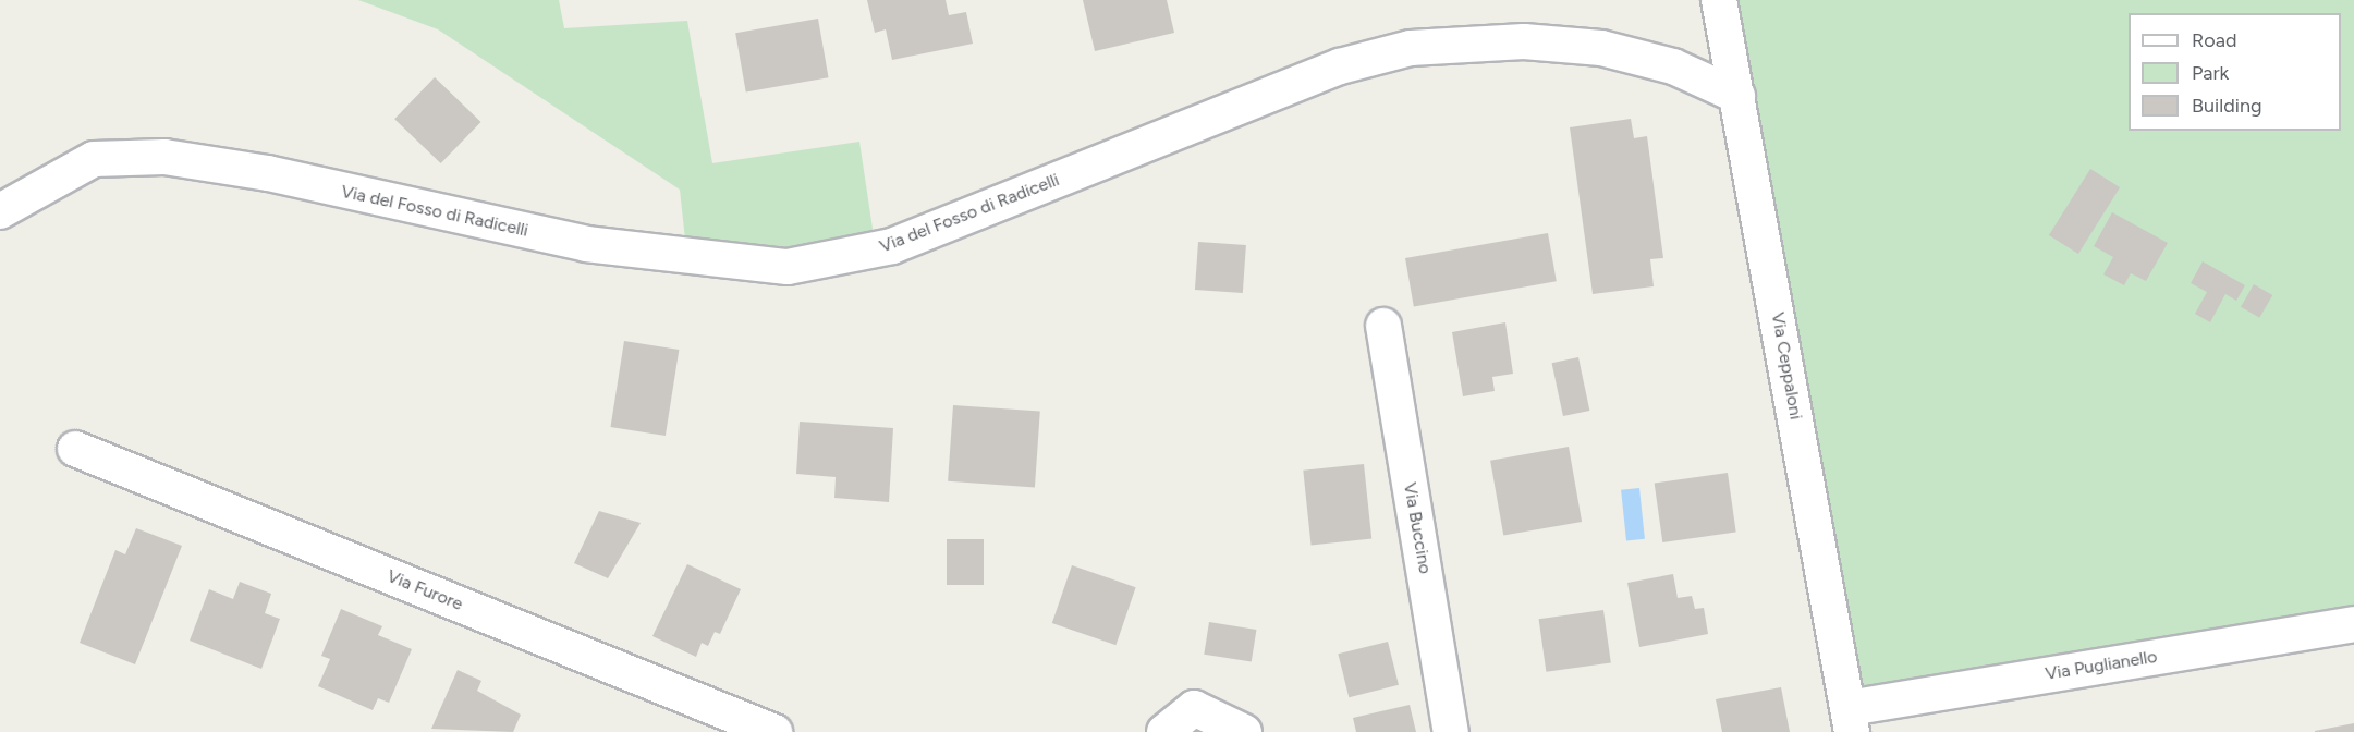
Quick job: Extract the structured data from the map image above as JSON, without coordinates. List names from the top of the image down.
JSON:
{
  "streets": {
    "street": [
      "Via del Fosso di Radicelli",
      "Via Ceppaloni",
      "Via Buccino",
      "Via Furore",
      "Via Puglianello"
    ]
  },
  "crossings": [
    ["Via del Fosso di Radicelli", "Via Ceppaloni"],
    ["Via Ceppaloni", "Via Puglianello"]
  ],
  "legend": ["Road", "Park", "Building"]
}
